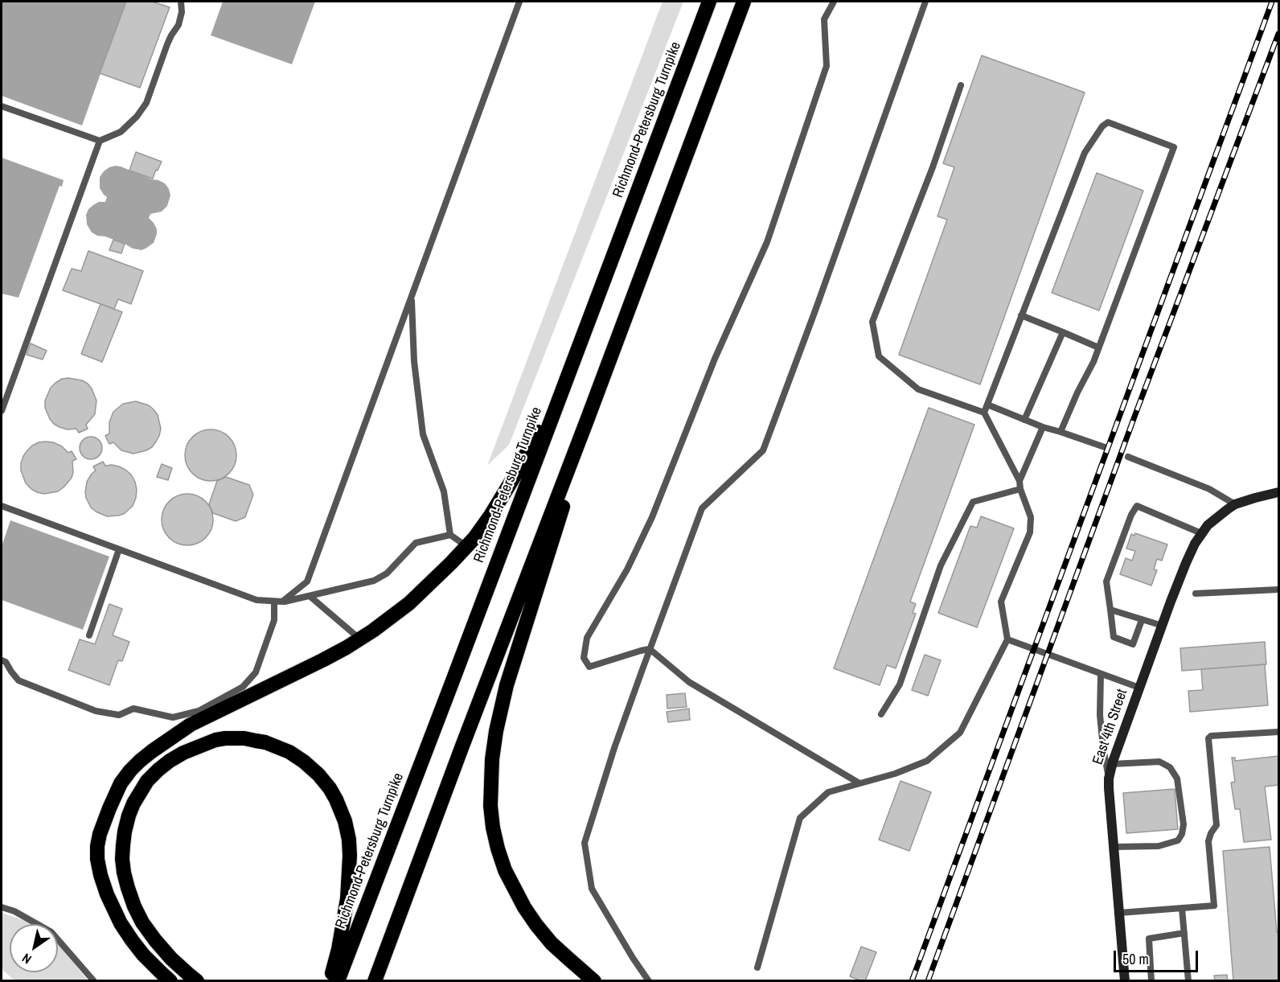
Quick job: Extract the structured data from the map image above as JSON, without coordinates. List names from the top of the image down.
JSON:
{
  "streets": {
    "highway": ["Richmond-Petersburg Turnpike"],
    "street": ["East 4th Street"]
  },
  "scale_bar": "50 m",
  "north": "bottom left"
}
